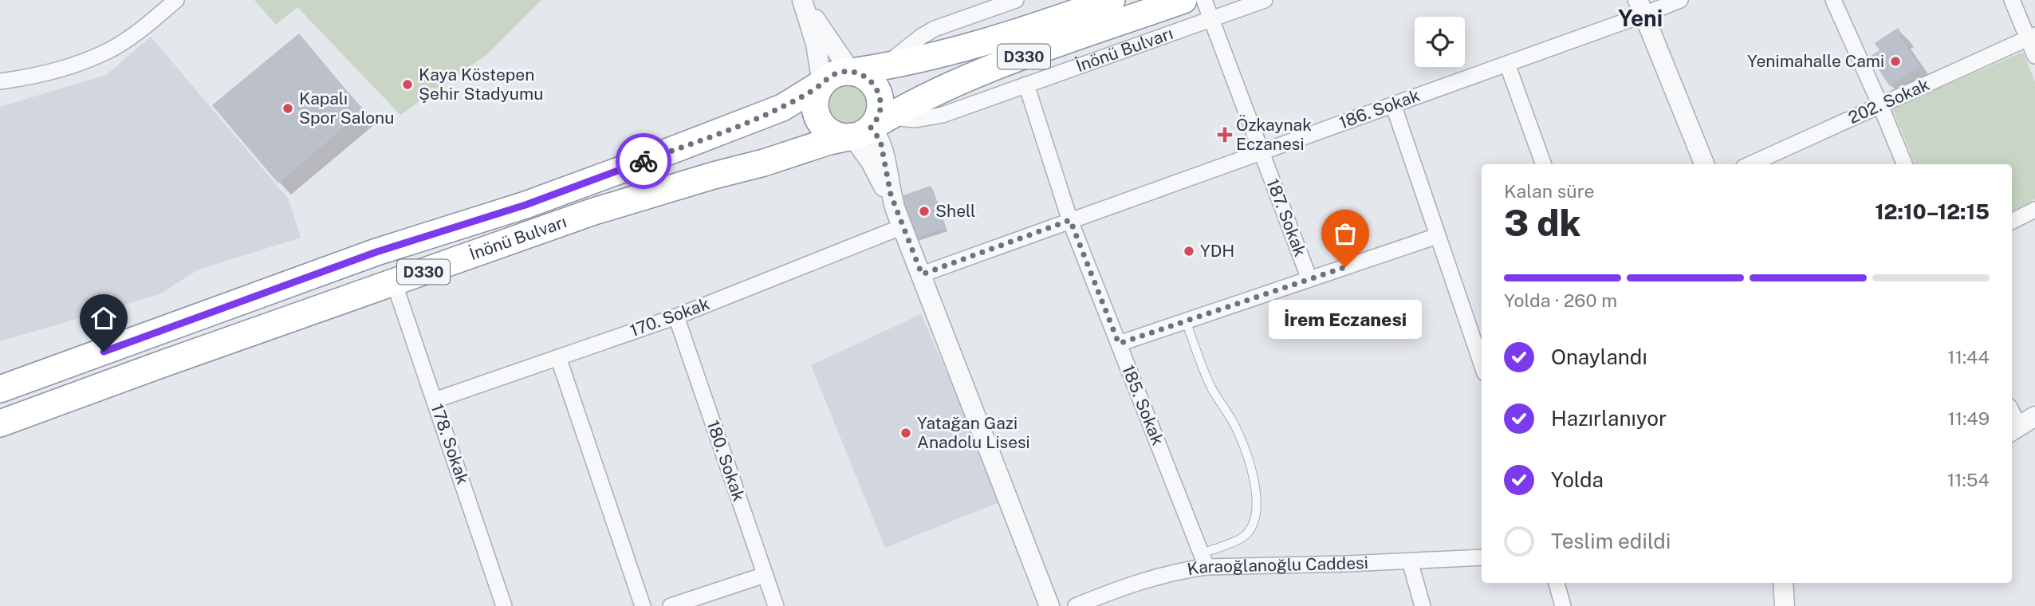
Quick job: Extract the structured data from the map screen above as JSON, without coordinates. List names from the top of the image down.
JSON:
{
  "streets": {
    "highway": ["İnönü Bulvarı", "D330"],
    "street": [
      "202. Sokak",
      "186. Sokak",
      "187. Sokak",
      "170. Sokak",
      "185. Sokak",
      "178. Sokak",
      "180. Sokak",
      "Karaoğlanoğlu Caddesi"
    ]
  },
  "crossings": [
    ["İnönü Bulvarı", "D330"],
    ["İnönü Bulvarı", "187. Sokak"],
    ["İnönü Bulvarı", "185. Sokak"],
    ["İnönü Bulvarı", "178. Sokak"],
    ["186. Sokak", "187. Sokak"],
    ["186. Sokak", "185. Sokak"],
    ["170. Sokak", "178. Sokak"],
    ["170. Sokak", "180. Sokak"],
    ["185. Sokak", "Karaoğlanoğlu Caddesi"]
  ],
  "districts": ["Yeni"],
  "places": {
    "other": [
      "Yenimahalle Cami",
      "Kaya Köstepen Şehir Stadyumu",
      "Kapalı Spor Salonu",
      "Shell",
      "YDH",
      "İrem Eczanesi",
      "Yatağan Gazi Anadolu Lisesi"
    ],
    "health": ["Özkaynak Eczanesi"]
  },
  "page": {
    "heading": ["3 dk", "Kalan süre", "12:10–12:15"],
    "bar": "Yolda · 260 m",
    "bubble": "İrem Eczanesi",
    "list": [
      ["Onaylandı", "11:44"],
      ["Hazırlanıyor", "11:49"],
      ["Yolda", "11:54"],
      "Teslim edildi"
    ]
  }
}
